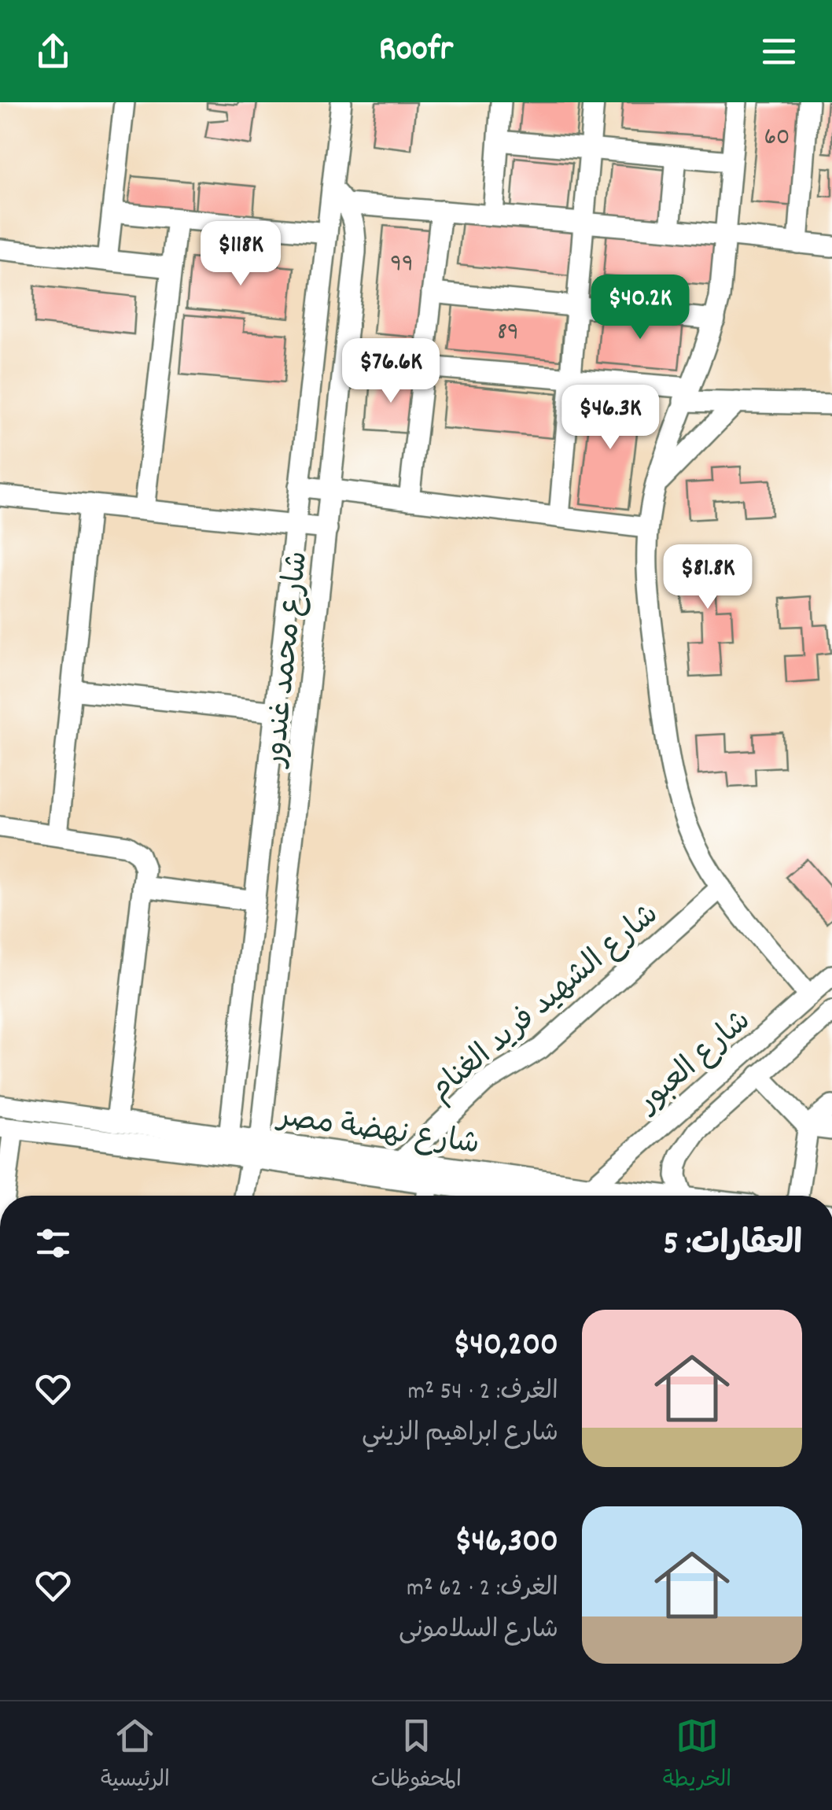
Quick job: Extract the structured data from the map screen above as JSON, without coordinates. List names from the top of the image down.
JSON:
{
  "streets": {
    "street": [
      "شارع محمد غندور",
      "شارع الشهيد فريد الغنام",
      "شارع العبور",
      "شارع نهضة مصر"
    ]
  },
  "crossings": [
    ["شارع محمد غندور", "شارع نهضة مصر"],
    ["شارع الشهيد فريد الغنام", "شارع نهضة مصر"]
  ],
  "house_numbers": ["60", "99", "89"],
  "page": {
    "header": "Roofr",
    "price": [
      "$118K",
      "$40.2K",
      "$76.6K",
      "$46.3K",
      "$81.8K"
    ],
    "heading": "العقارات: 5",
    "list": [
      {
        "name": "$40,200",
        "note": "الغرف: 2 · 54 m² · شارع ابراهيم الزيني"
      },
      {
        "name": "$46,300",
        "note": "الغرف: 2 · 62 m² · شارع السلامونى"
      }
    ],
    "tabs": ["الخريطة", "المحفوظات", "الرئيسية"]
  }
}
